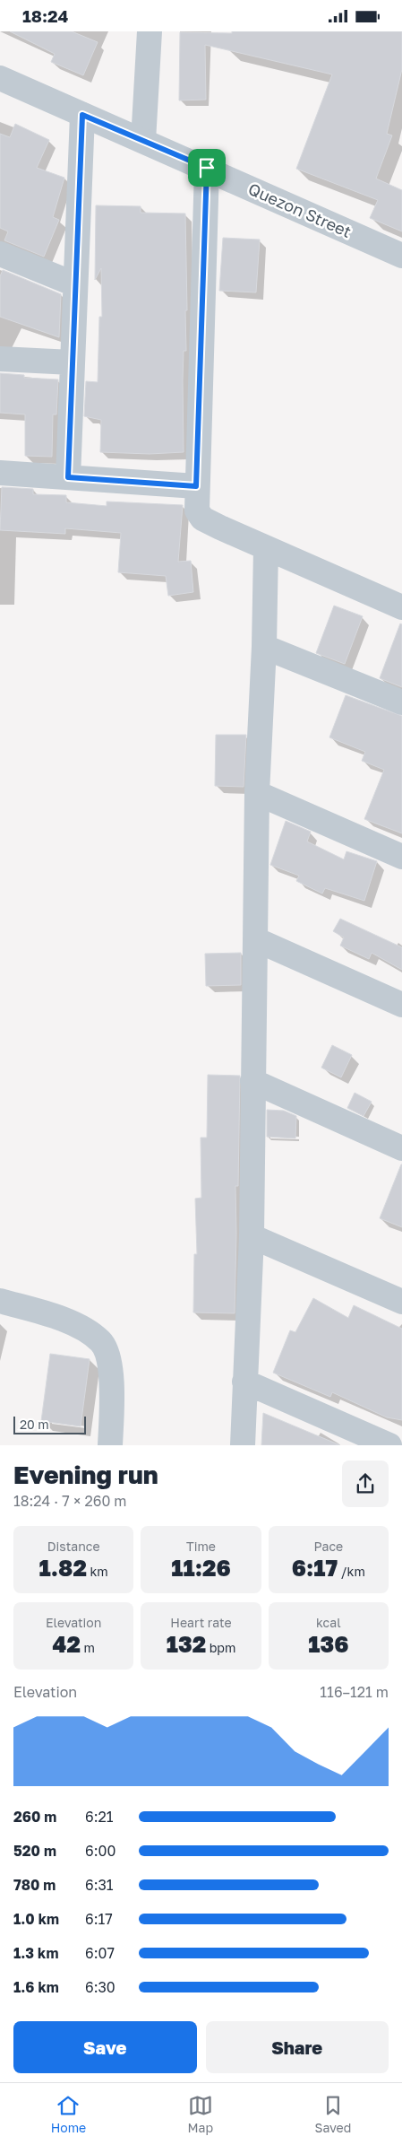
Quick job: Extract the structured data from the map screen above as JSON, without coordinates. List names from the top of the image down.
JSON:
{
  "streets": {
    "street": ["Quezon Street"]
  },
  "scale_bar": "20 m",
  "page": {
    "status": "18:24",
    "scale": "20 m",
    "heading": ["Evening run", "18:24 · 7 × 260 m"],
    "stats": [
      ["Distance", "1.82 km"],
      ["Time", "11:26"],
      ["Pace", "6:17 /km"],
      ["Elevation", "42 m"],
      ["Heart rate", "132 bpm"],
      ["kcal", "136"]
    ],
    "chart": ["Elevation", "116–121 m"],
    "list": [
      {
        "name": "260 m",
        "note": "6:21"
      },
      {
        "name": "520 m",
        "note": "6:00"
      },
      {
        "name": "780 m",
        "note": "6:31"
      },
      {
        "name": "1.0 km",
        "note": "6:17"
      },
      {
        "name": "1.3 km",
        "note": "6:07"
      },
      {
        "name": "1.6 km",
        "note": "6:30"
      }
    ],
    "buttons": ["Save", "Share"],
    "tabs": ["Home", "Map", "Saved"]
  }
}
